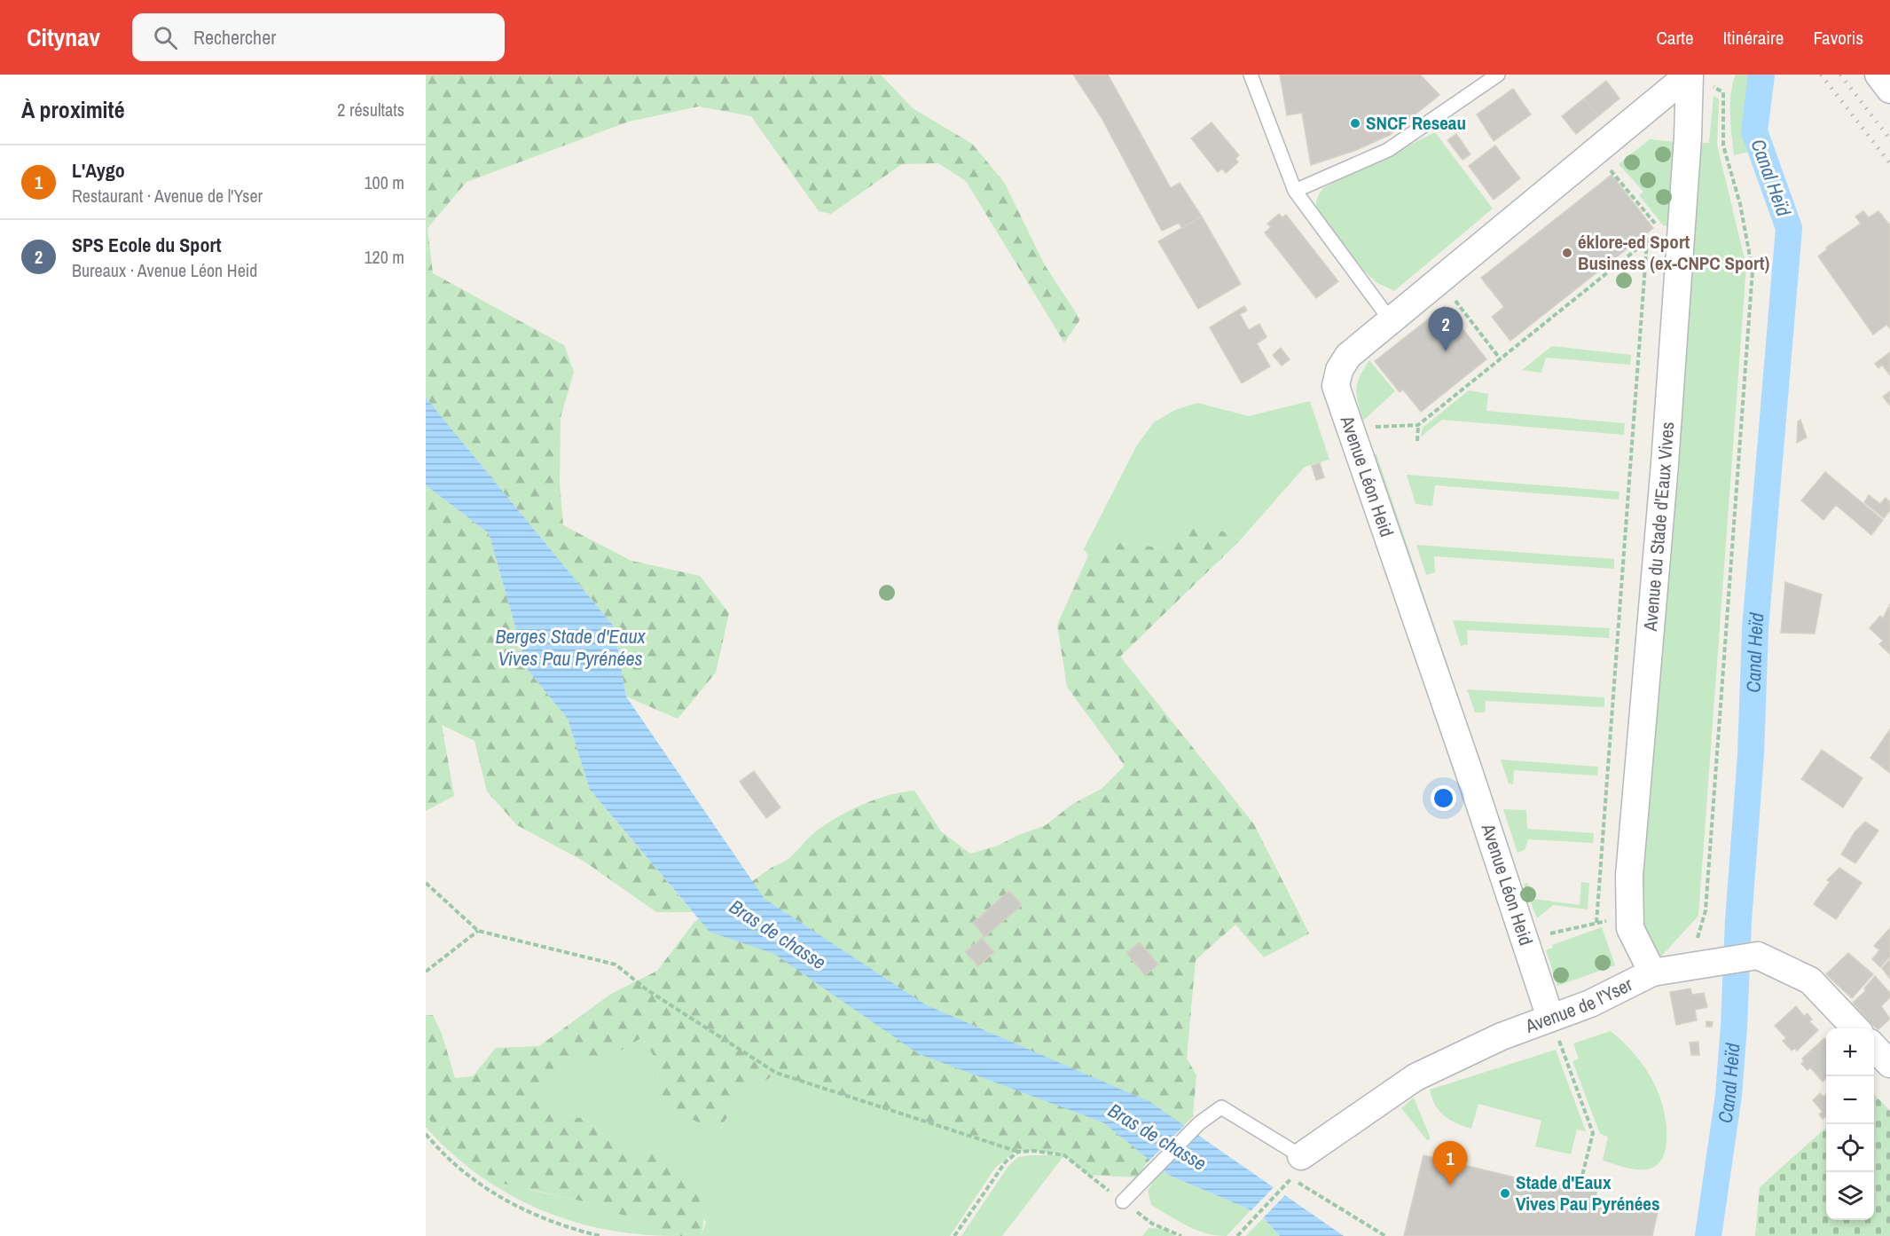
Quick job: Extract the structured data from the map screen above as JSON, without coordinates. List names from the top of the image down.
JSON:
{
  "streets": {
    "street": ["Avenue Léon Heid", "Avenue du Stade d'Eaux Vives", "Avenue de l'Yser"]
  },
  "crossings": [
    ["Avenue Léon Heid", "Avenue du Stade d'Eaux Vives"],
    ["Avenue Léon Heid", "Avenue de l'Yser"],
    ["Avenue du Stade d'Eaux Vives", "Avenue de l'Yser"]
  ],
  "water": ["Canal Heïd", "Berges Stade d'Eaux Vives Pau Pyrénées", "Bras de chasse"],
  "places": ["SNCF Reseau", "éklore-ed Sport Business (ex-CNPC Sport)", "Stade d'Eaux Vives Pau Pyrénées"],
  "page": {
    "header": "Citynav",
    "search": "Rechercher",
    "nav": ["Carte", "Itinéraire", "Favoris"],
    "heading": ["À proximité", "2 résultats"],
    "list": [
      {
        "mark": "1",
        "name": "L'Aygo",
        "note": "Restaurant · Avenue de l'Yser",
        "value": "100 m"
      },
      {
        "mark": "2",
        "name": "SPS Ecole du Sport",
        "note": "Bureaux · Avenue Léon Heid",
        "value": "120 m"
      }
    ],
    "pins": ["2", "1"],
    "map_buttons": ["+", "−"]
  }
}
